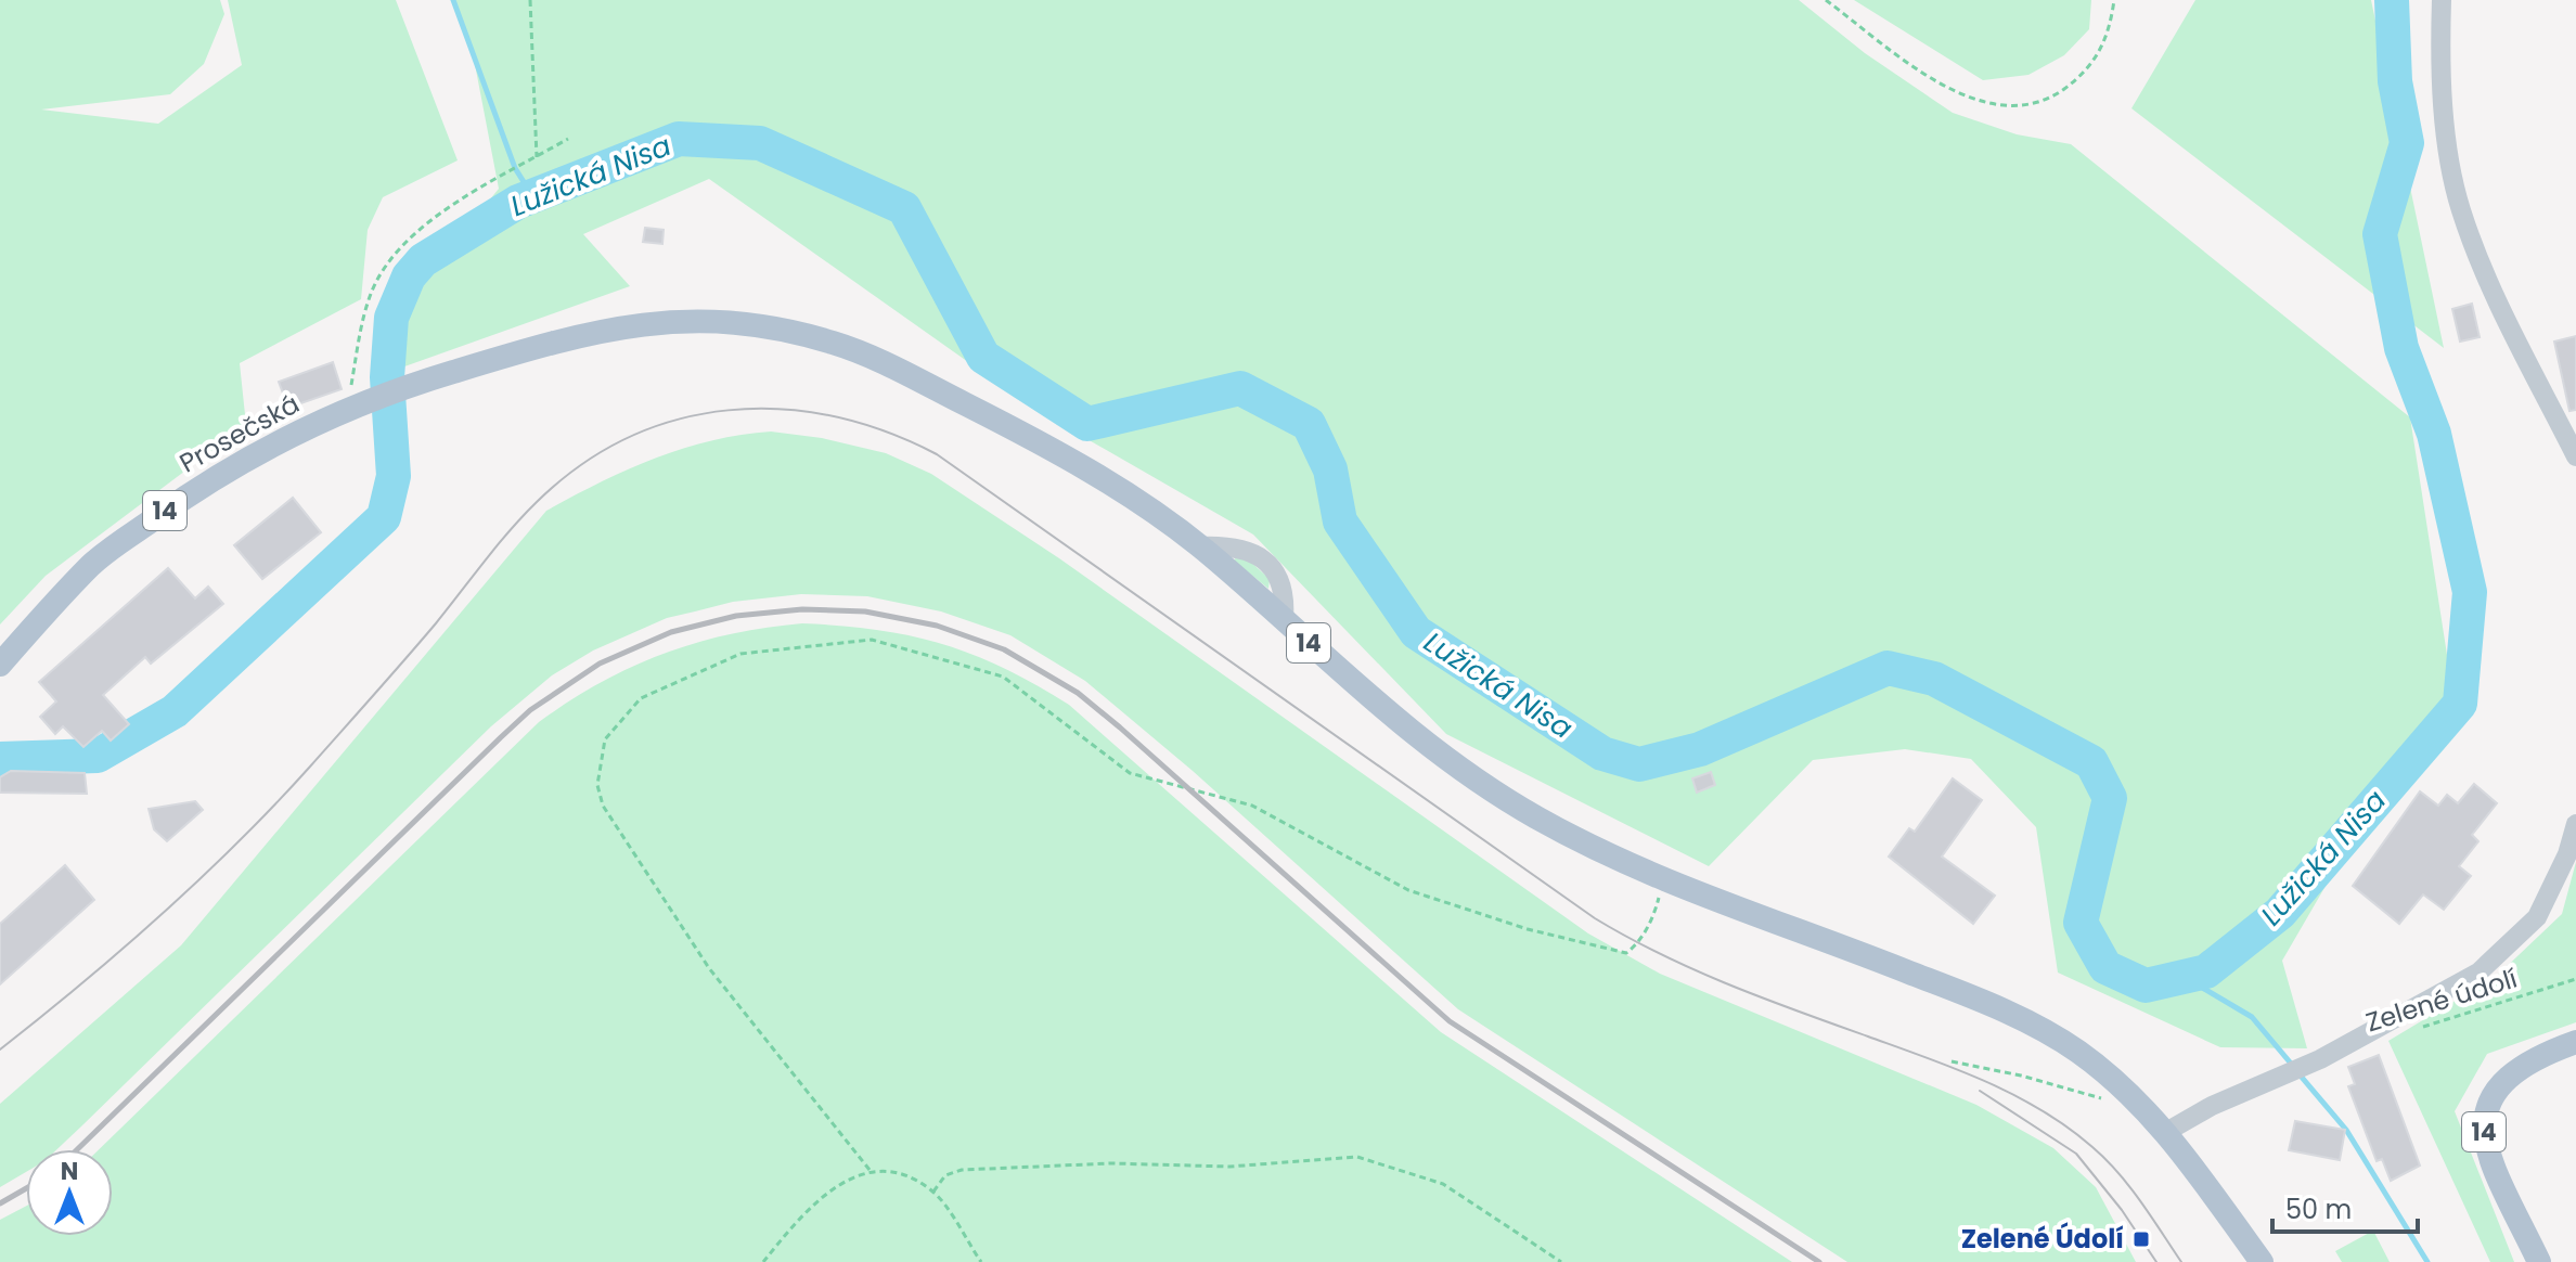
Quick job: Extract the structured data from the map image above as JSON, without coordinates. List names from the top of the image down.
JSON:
{
  "streets": {
    "main road": ["Prosečská", "14"],
    "path": ["Zelené údolí"]
  },
  "crossings": [
    ["Prosečská", "14"]
  ],
  "water": ["Lužická Nisa"],
  "places": {
    "transit": ["Zelené Údolí"]
  },
  "scale_bar": "50 m",
  "north": "top"
}
